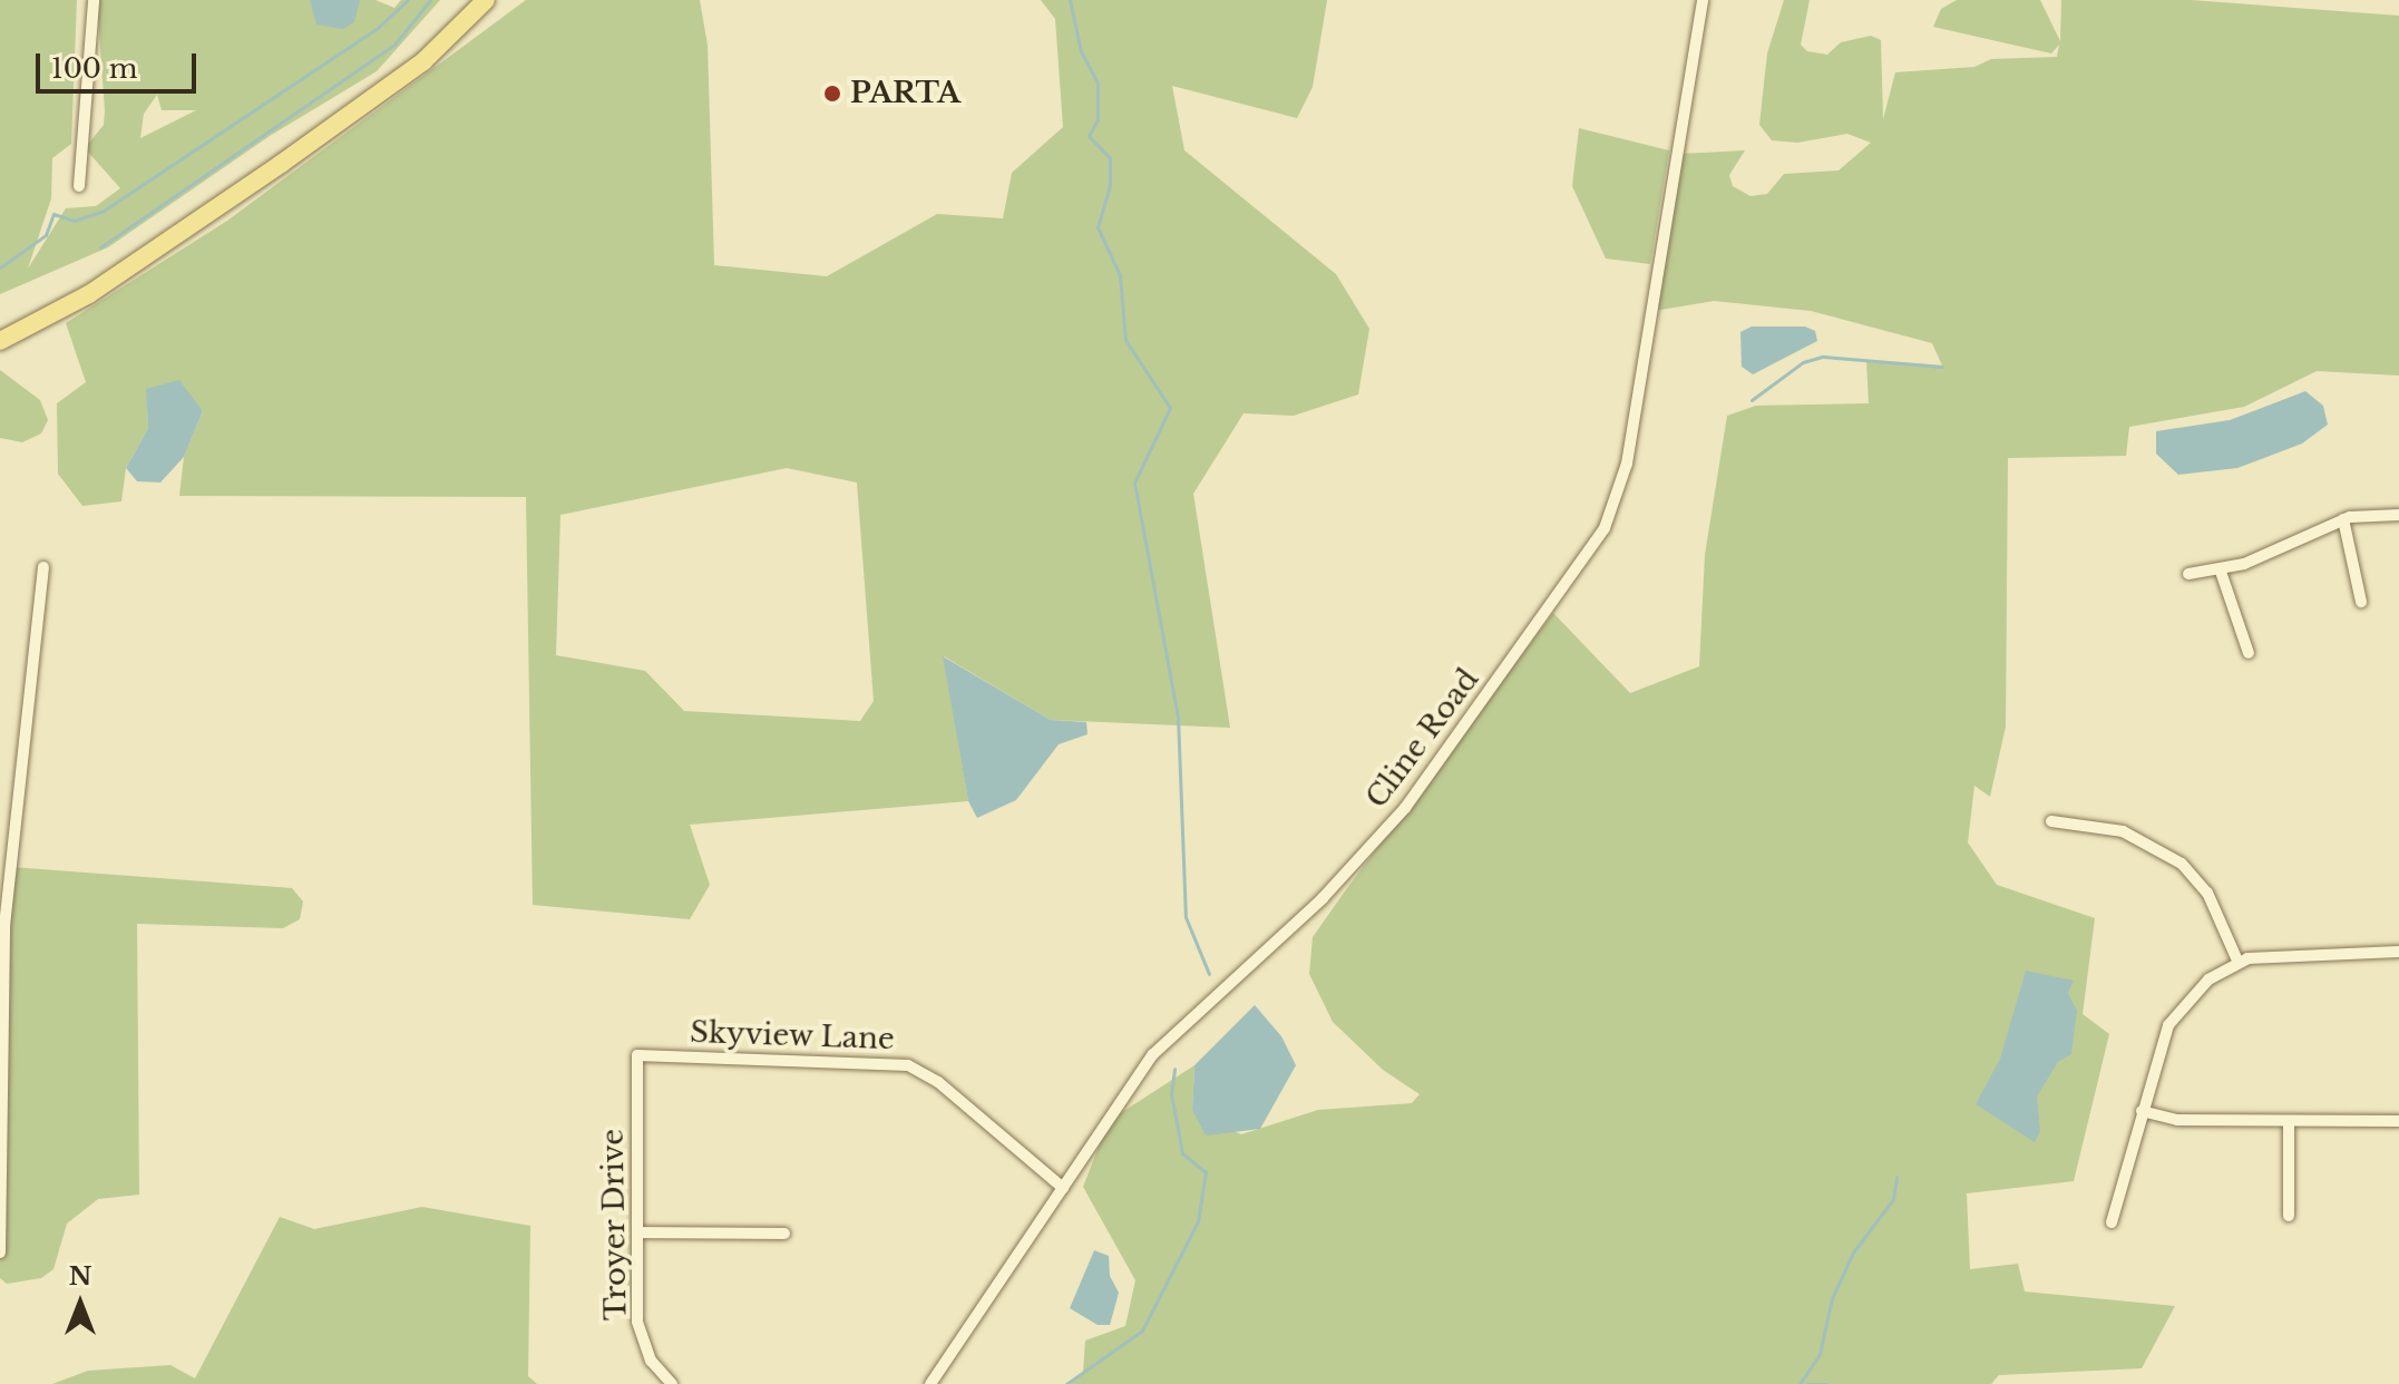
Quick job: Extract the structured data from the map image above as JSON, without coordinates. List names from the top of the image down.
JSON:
{
  "streets": {
    "street": ["Cline Road", "Skyview Lane", "Troyer Drive"]
  },
  "crossings": [
    ["Cline Road", "Skyview Lane"],
    ["Skyview Lane", "Troyer Drive"]
  ],
  "places": ["PARTA"],
  "scale_bar": "100 m",
  "north": "top"
}
